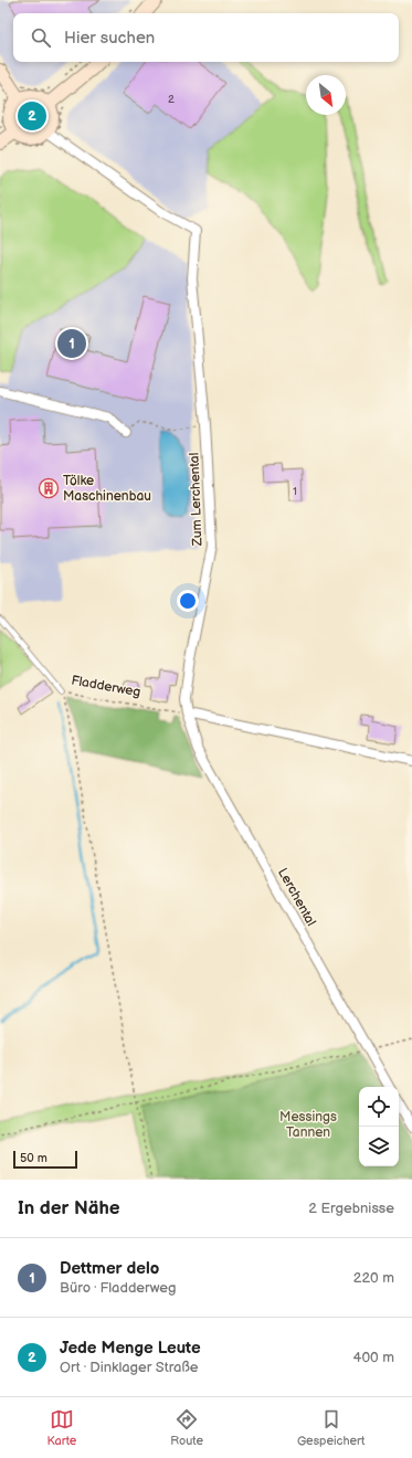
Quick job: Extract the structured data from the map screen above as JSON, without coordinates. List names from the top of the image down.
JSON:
{
  "streets": {
    "street": ["Zum Lerchental", "Lerchental"],
    "lane": ["Fladderweg"]
  },
  "crossings": [
    ["Zum Lerchental", "Fladderweg"],
    ["Zum Lerchental", "Lerchental"],
    ["Fladderweg", "Lerchental"]
  ],
  "parks": ["Messings Tannen"],
  "places": {
    "building": ["Tölke Maschinenbau"]
  },
  "house_numbers": ["2", "1"],
  "scale_bar": "50 m",
  "north": "bottom right",
  "page": {
    "search": "Hier suchen",
    "pins": ["2", "1"],
    "scale": "50 m",
    "heading": ["In der Nähe", "2 Ergebnisse"],
    "list": [
      {
        "mark": "1",
        "name": "Dettmer delo",
        "note": "Büro · Fladderweg",
        "value": "220 m"
      },
      {
        "mark": "2",
        "name": "Jede Menge Leute",
        "note": "Ort · Dinklager Straße",
        "value": "400 m"
      }
    ],
    "nav": ["Karte", "Route", "Gespeichert"]
  }
}
